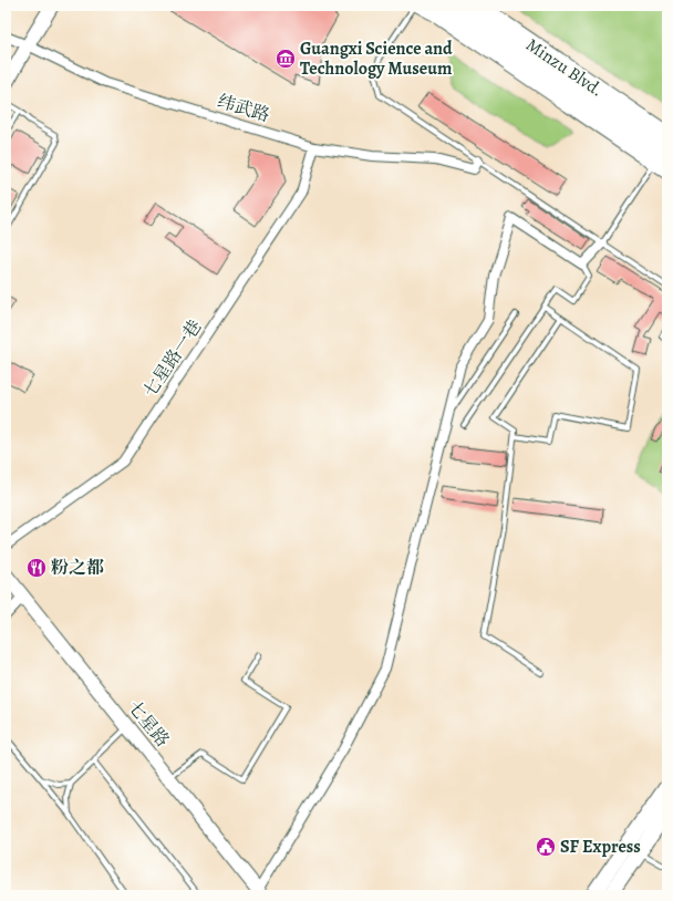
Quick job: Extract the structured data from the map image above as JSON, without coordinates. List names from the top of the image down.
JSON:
{
  "streets": {
    "highway": ["Minzu Blvd."],
    "main road": ["七星路"],
    "street": ["纬武路", "七星路一巷"]
  },
  "crossings": [
    ["纬武路", "七星路一巷"]
  ],
  "places": {
    "museum": ["Guangxi Science and Technology Museum"],
    "restaurant": ["粉之都"],
    "public building": ["SF Express"]
  }
}
